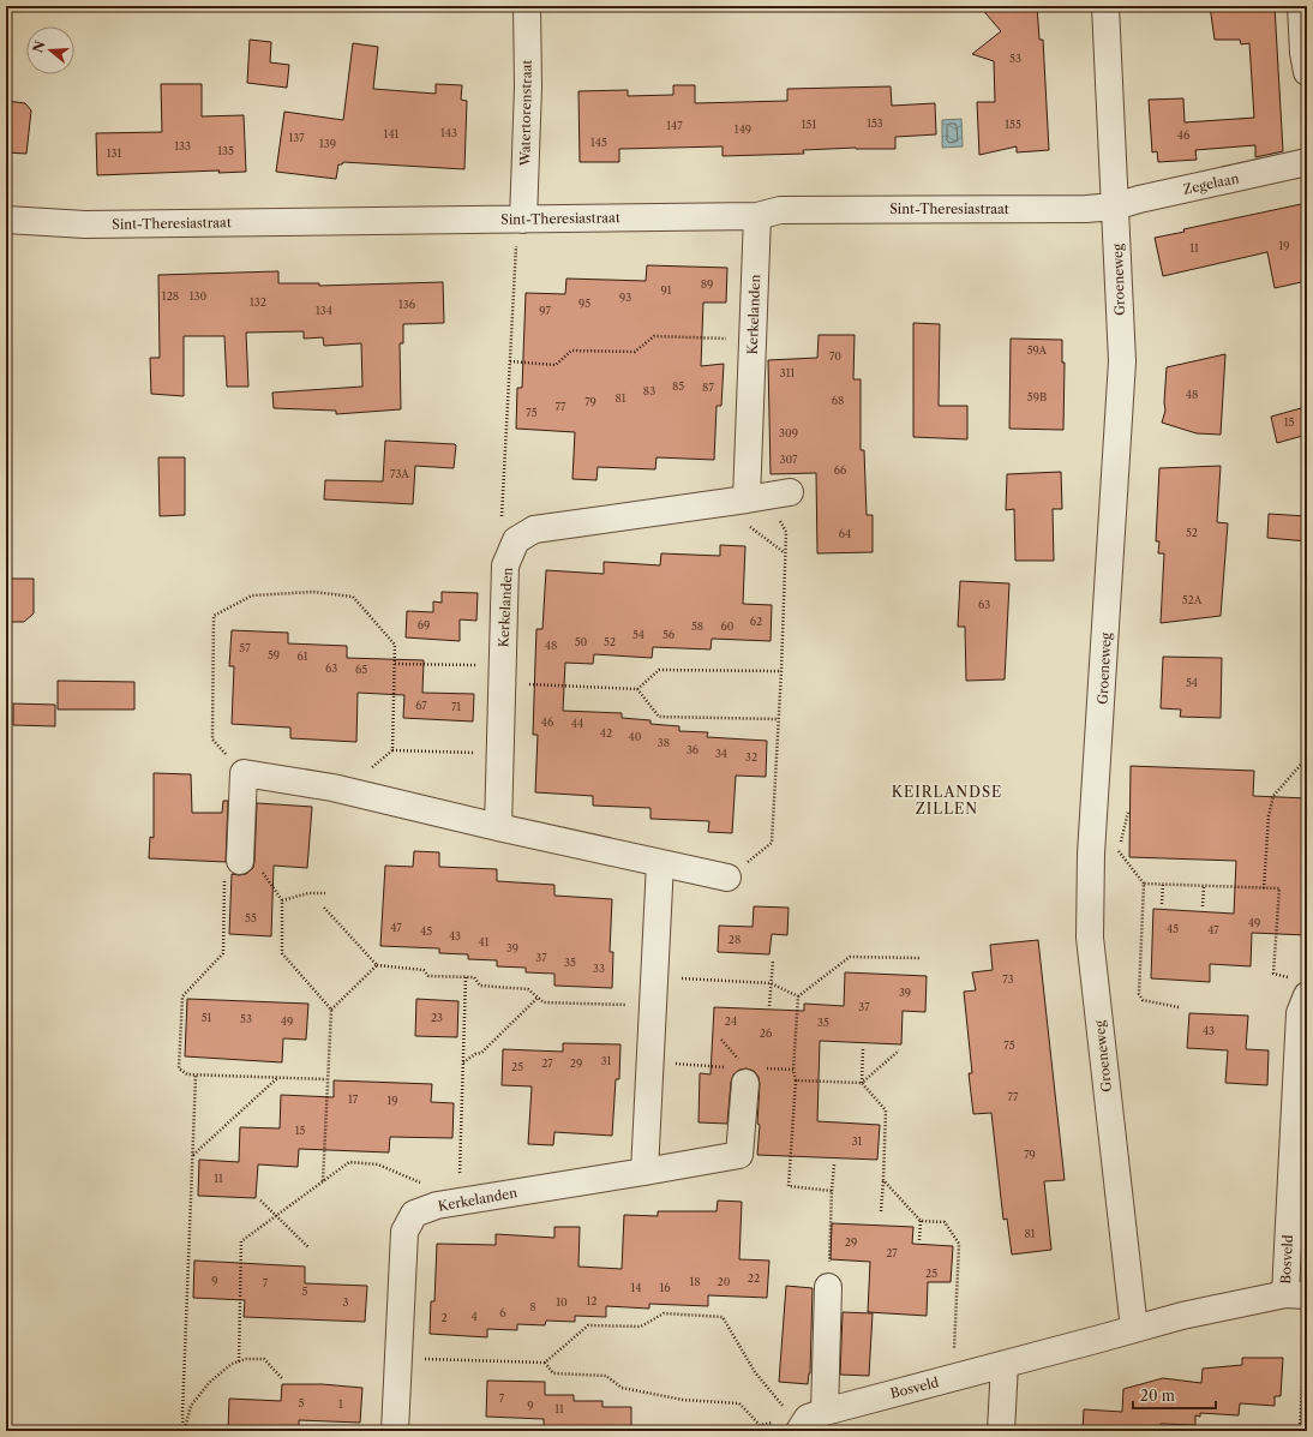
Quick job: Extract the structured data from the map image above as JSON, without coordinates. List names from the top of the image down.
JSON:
{
  "streets": {
    "street": [
      "Watertorenstraat",
      "Zegelaan",
      "Sint-Theresiastraat",
      "Groeneweg",
      "Kerkelanden",
      "Bosveld"
    ]
  },
  "crossings": [
    ["Watertorenstraat", "Sint-Theresiastraat"],
    ["Zegelaan", "Sint-Theresiastraat"],
    ["Zegelaan", "Groeneweg"],
    ["Sint-Theresiastraat", "Groeneweg"],
    ["Sint-Theresiastraat", "Kerkelanden"],
    ["Groeneweg", "Bosveld"]
  ],
  "districts": ["KEIRLANDSE ZILLEN"],
  "house_numbers": [
    "53",
    "153",
    "151",
    "155",
    "147",
    "149",
    "143",
    "141",
    "46",
    "137",
    "145",
    "139",
    "133",
    "135",
    "131",
    "19",
    "11",
    "89",
    "91",
    "128",
    "130",
    "93",
    "132",
    "95",
    "136",
    "134",
    "97",
    "59A",
    "70",
    "311",
    "85",
    "87",
    "83",
    "48",
    "59B",
    "81",
    "68",
    "79",
    "77",
    "75",
    "15",
    "309",
    "307",
    "66",
    "73A",
    "52",
    "64",
    "52A",
    "63",
    "62",
    "69",
    "58",
    "60",
    "54",
    "56",
    "50",
    "52",
    "48",
    "57",
    "59",
    "61",
    "63",
    "65",
    "54",
    "67",
    "71",
    "46",
    "44",
    "42",
    "40",
    "38",
    "36",
    "34",
    "32",
    "55",
    "49",
    "47",
    "45",
    "47",
    "45",
    "43",
    "28",
    "41",
    "39",
    "37",
    "35",
    "33",
    "73",
    "39",
    "37",
    "51",
    "23",
    "53",
    "49",
    "24",
    "35",
    "43",
    "26",
    "75",
    "31",
    "27",
    "29",
    "25",
    "77",
    "17",
    "19",
    "15",
    "31",
    "79",
    "11",
    "81",
    "29",
    "27",
    "25",
    "22",
    "9",
    "18",
    "20",
    "7",
    "14",
    "16",
    "5",
    "12",
    "3",
    "10",
    "8",
    "6",
    "4",
    "2",
    "7",
    "5",
    "1",
    "9",
    "11"
  ],
  "scale_bar": "20 m",
  "north": "left"
}
